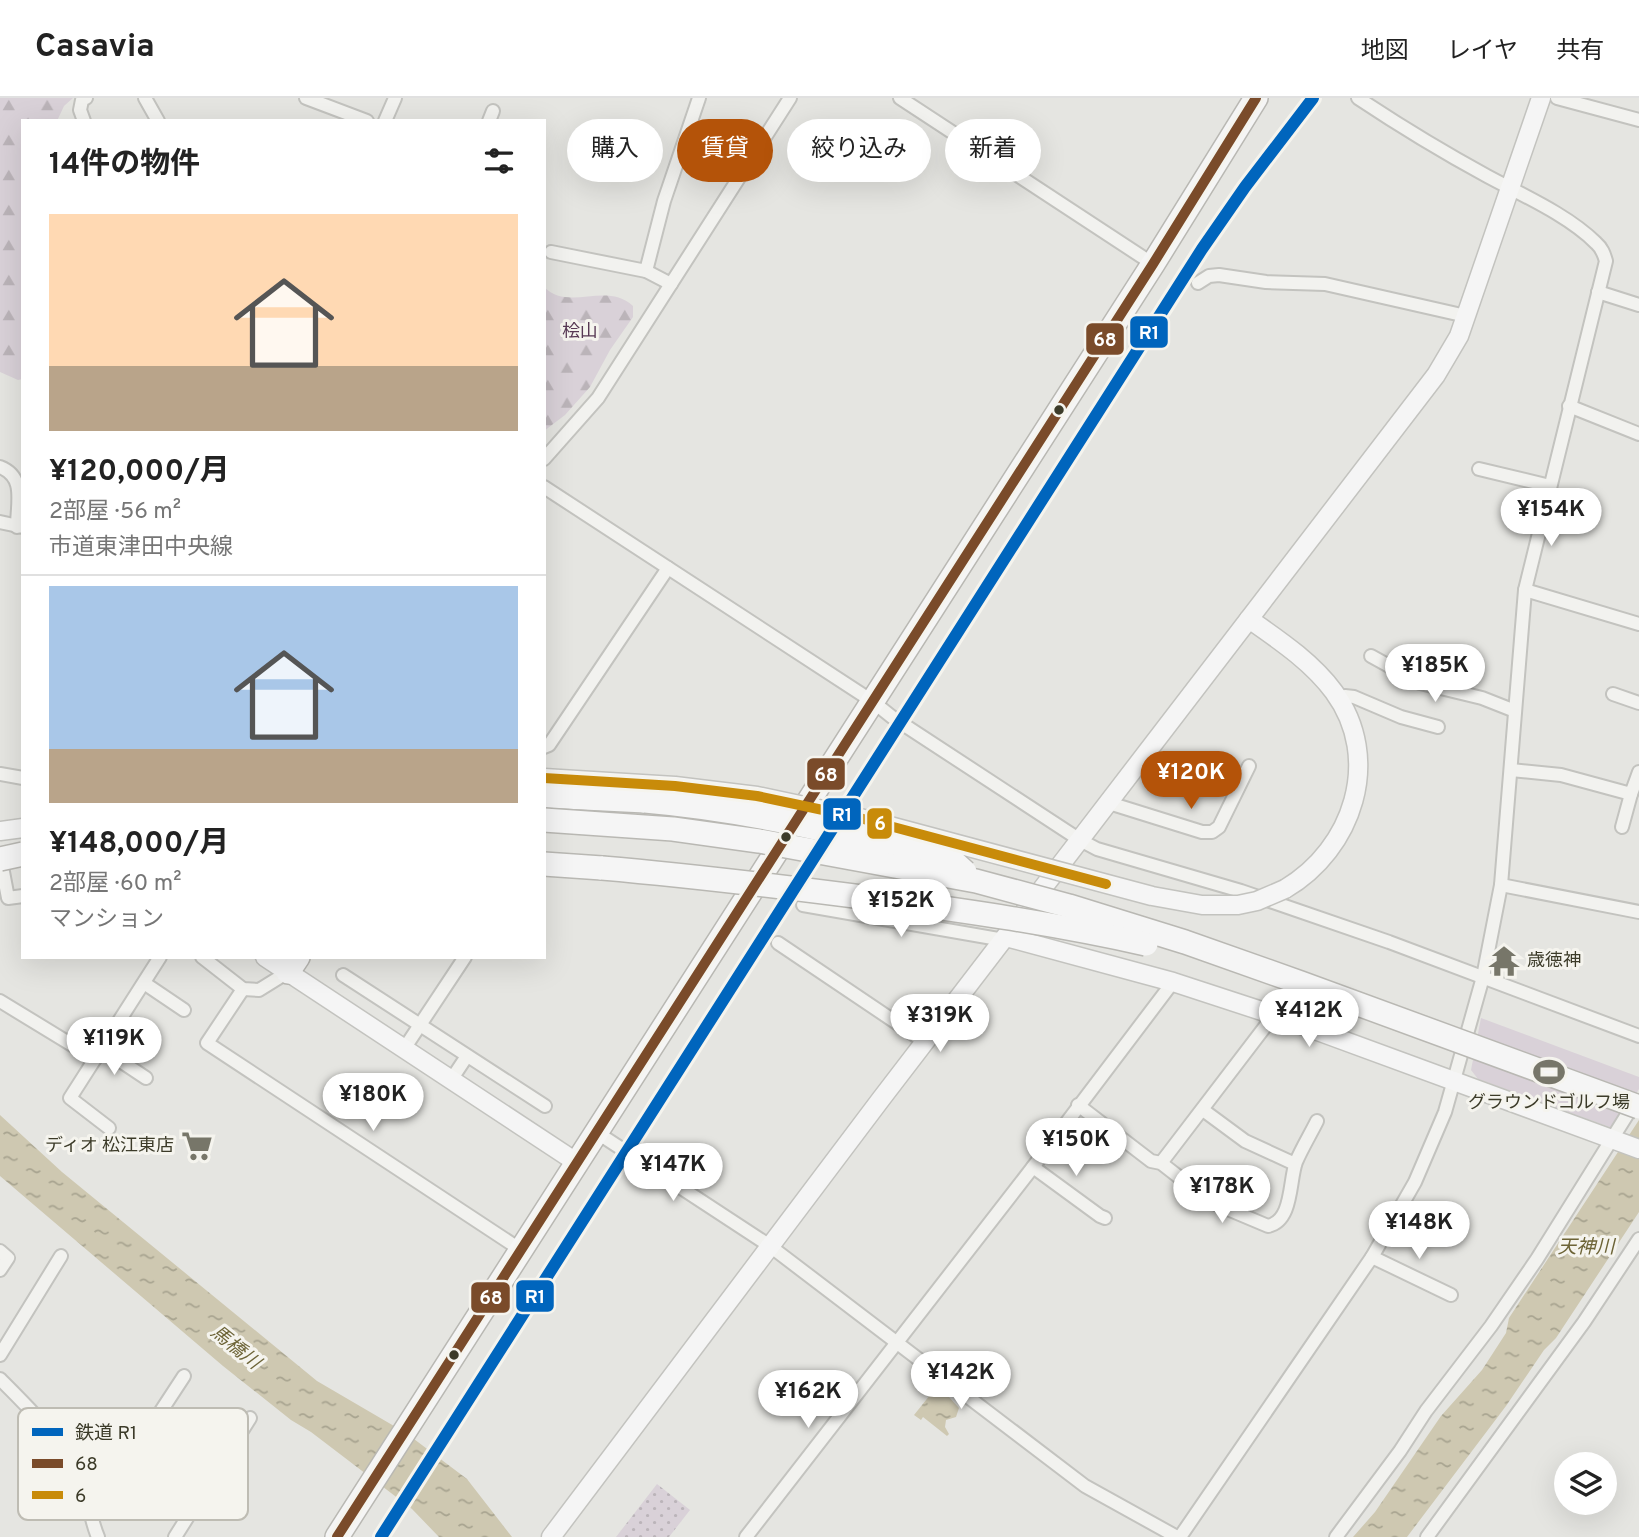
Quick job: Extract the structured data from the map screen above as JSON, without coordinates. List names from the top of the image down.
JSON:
{
  "water": ["天神川", "馬橋川"],
  "parks": ["桧山"],
  "places": {
    "temple": ["歳徳神"],
    "sports": ["グラウンドゴルフ場"],
    "supermarket": ["ディオ 松江東店"]
  },
  "lines": ["rail line R1", "transit line 68", "transit line 6"],
  "legend": ["鉄道 R1", "68", "6"],
  "page": {
    "header": "Casavia",
    "nav": ["地図", "レイヤ", "共有"],
    "chip": [
      "購入",
      "賃貸",
      "絞り込み",
      "新着"
    ],
    "heading": "14件の物件",
    "list": [
      {
        "name": "¥120,000/月",
        "note": "2部屋 · 56 m² · 市道東津田中央線"
      },
      {
        "name": "¥148,000/月",
        "note": "2部屋 · 60 m² · マンション"
      }
    ],
    "price": [
      "¥154K",
      "¥185K",
      "¥120K",
      "¥152K",
      "¥412K",
      "¥319K",
      "¥119K",
      "¥180K",
      "¥150K",
      "¥147K",
      "¥178K",
      "¥148K",
      "¥142K",
      "¥162K"
    ]
  }
}
